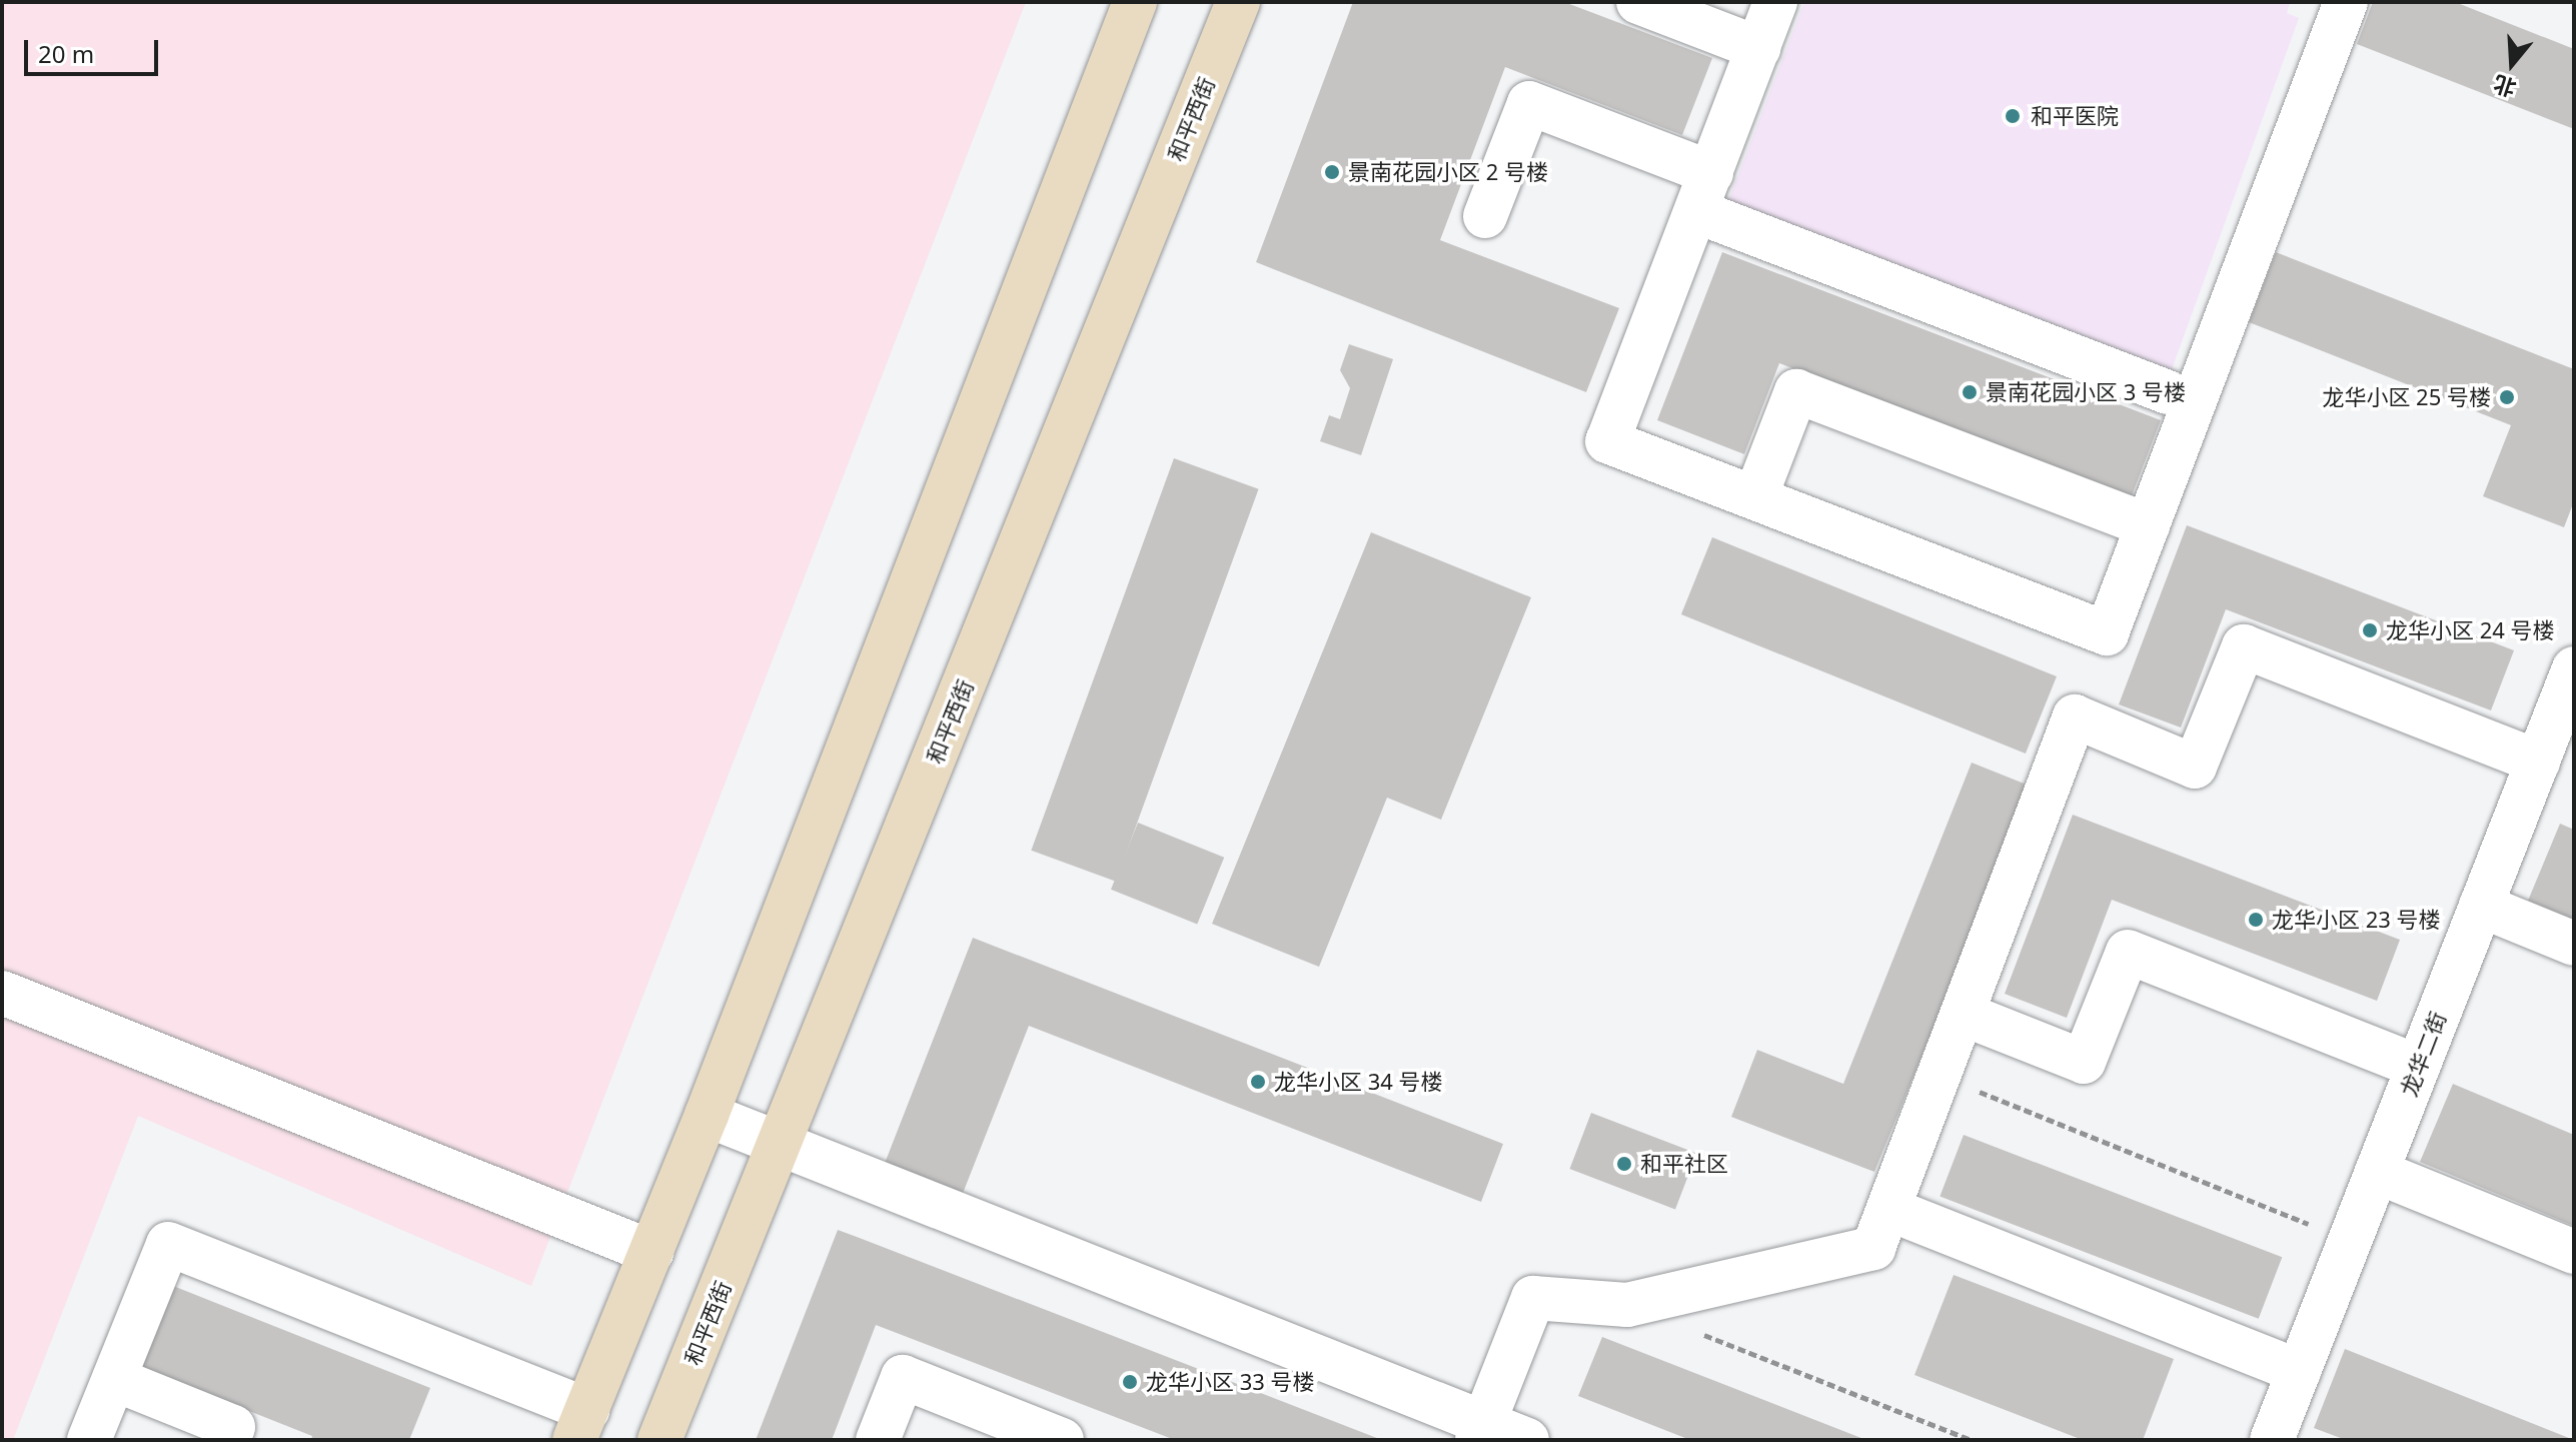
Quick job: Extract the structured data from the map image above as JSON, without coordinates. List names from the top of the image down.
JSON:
{
  "streets": {
    "main road": ["和平西街"],
    "street": ["龙华二街"]
  },
  "places": [
    "和平医院",
    "景南花园小区 2 号楼",
    "景南花园小区 3 号楼",
    "龙华小区 25 号楼",
    "龙华小区 24 号楼",
    "龙华小区 23 号楼",
    "龙华小区 34 号楼",
    "和平社区",
    "龙华小区 33 号楼"
  ],
  "scale_bar": "20 m",
  "north": "bottom"
}
